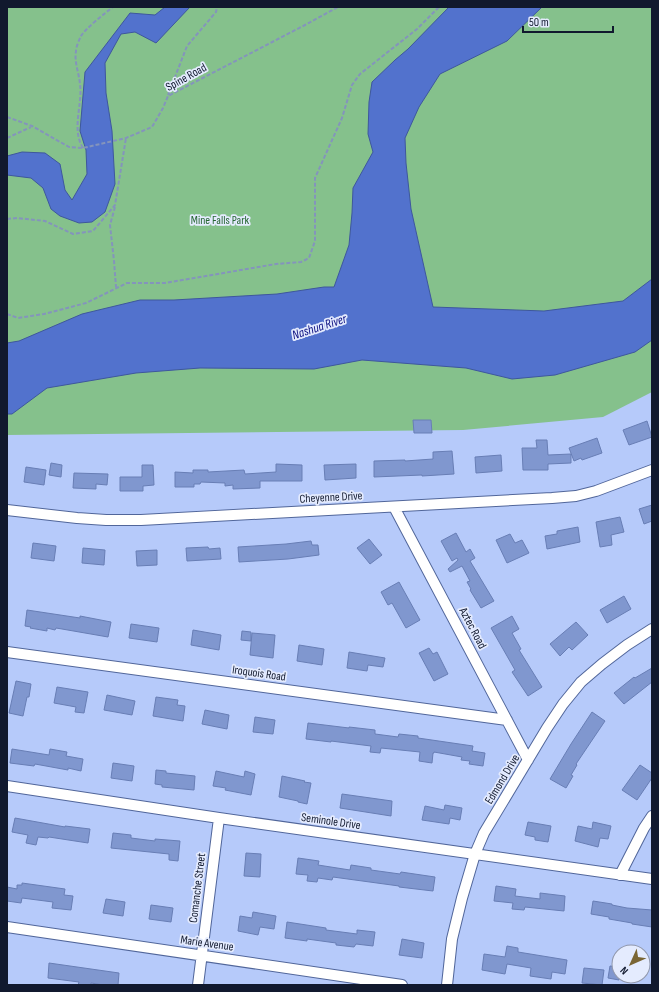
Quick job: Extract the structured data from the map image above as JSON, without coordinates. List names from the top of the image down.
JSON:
{
  "streets": {
    "street": [
      "Cheyenne Drive",
      "Aztec Road",
      "Iroquois Road",
      "Edmond Drive",
      "Seminole Drive",
      "Comanche Street",
      "Marie Avenue"
    ],
    "path": ["Spine Road"]
  },
  "crossings": [
    ["Cheyenne Drive", "Aztec Road"],
    ["Aztec Road", "Iroquois Road"],
    ["Aztec Road", "Edmond Drive"],
    ["Edmond Drive", "Seminole Drive"],
    ["Seminole Drive", "Comanche Street"],
    ["Comanche Street", "Marie Avenue"]
  ],
  "water": ["Nashua River"],
  "parks": ["Mine Falls Park"],
  "scale_bar": "50 m",
  "north": "bottom left"
}
